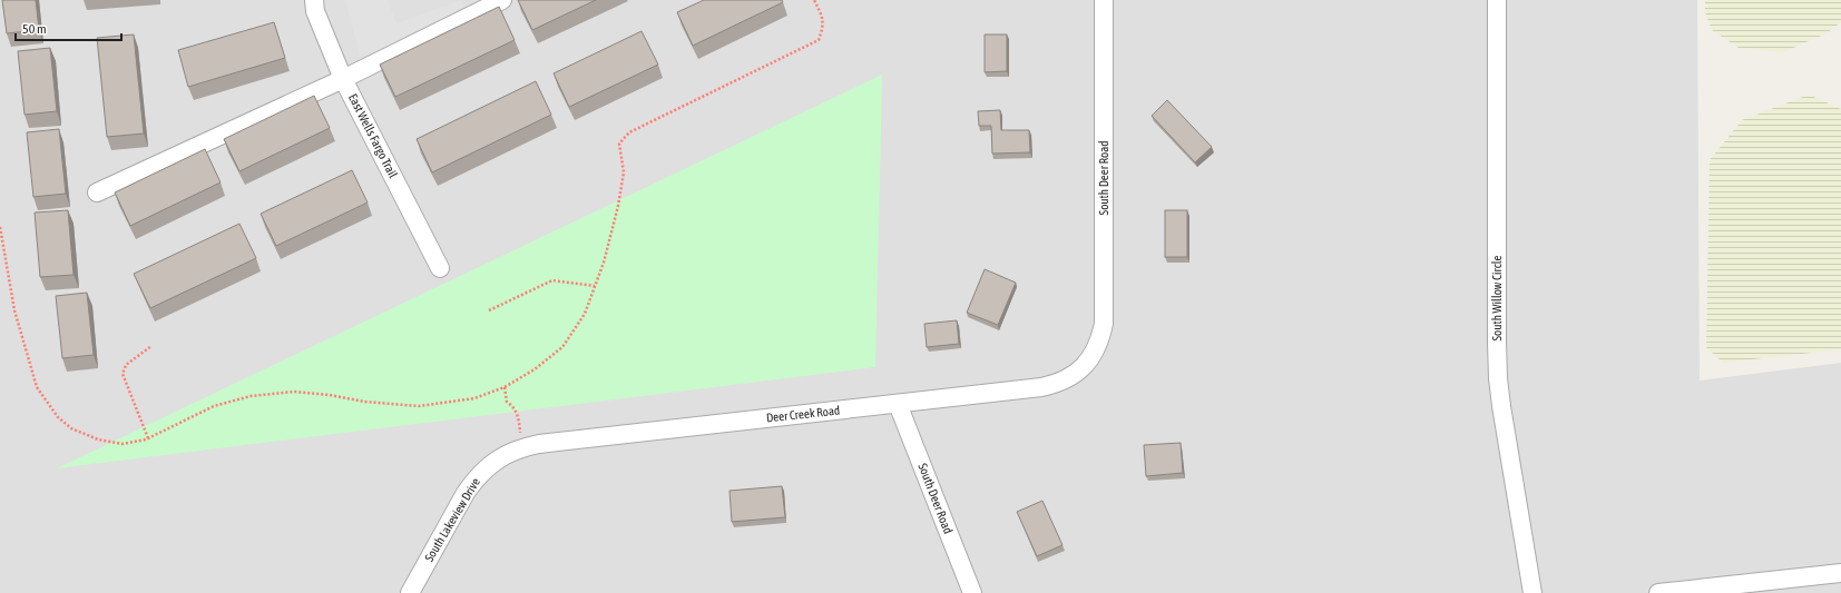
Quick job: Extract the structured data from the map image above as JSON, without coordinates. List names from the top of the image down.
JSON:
{
  "streets": {
    "street": [
      "East Wells Fargo Trail",
      "South Deer Road",
      "South Willow Circle",
      "Deer Creek Road",
      "South Lakeview Drive"
    ]
  },
  "crossings": [
    ["South Deer Road", "Deer Creek Road"],
    ["Deer Creek Road", "South Lakeview Drive"]
  ],
  "scale_bar": "50 m"
}
